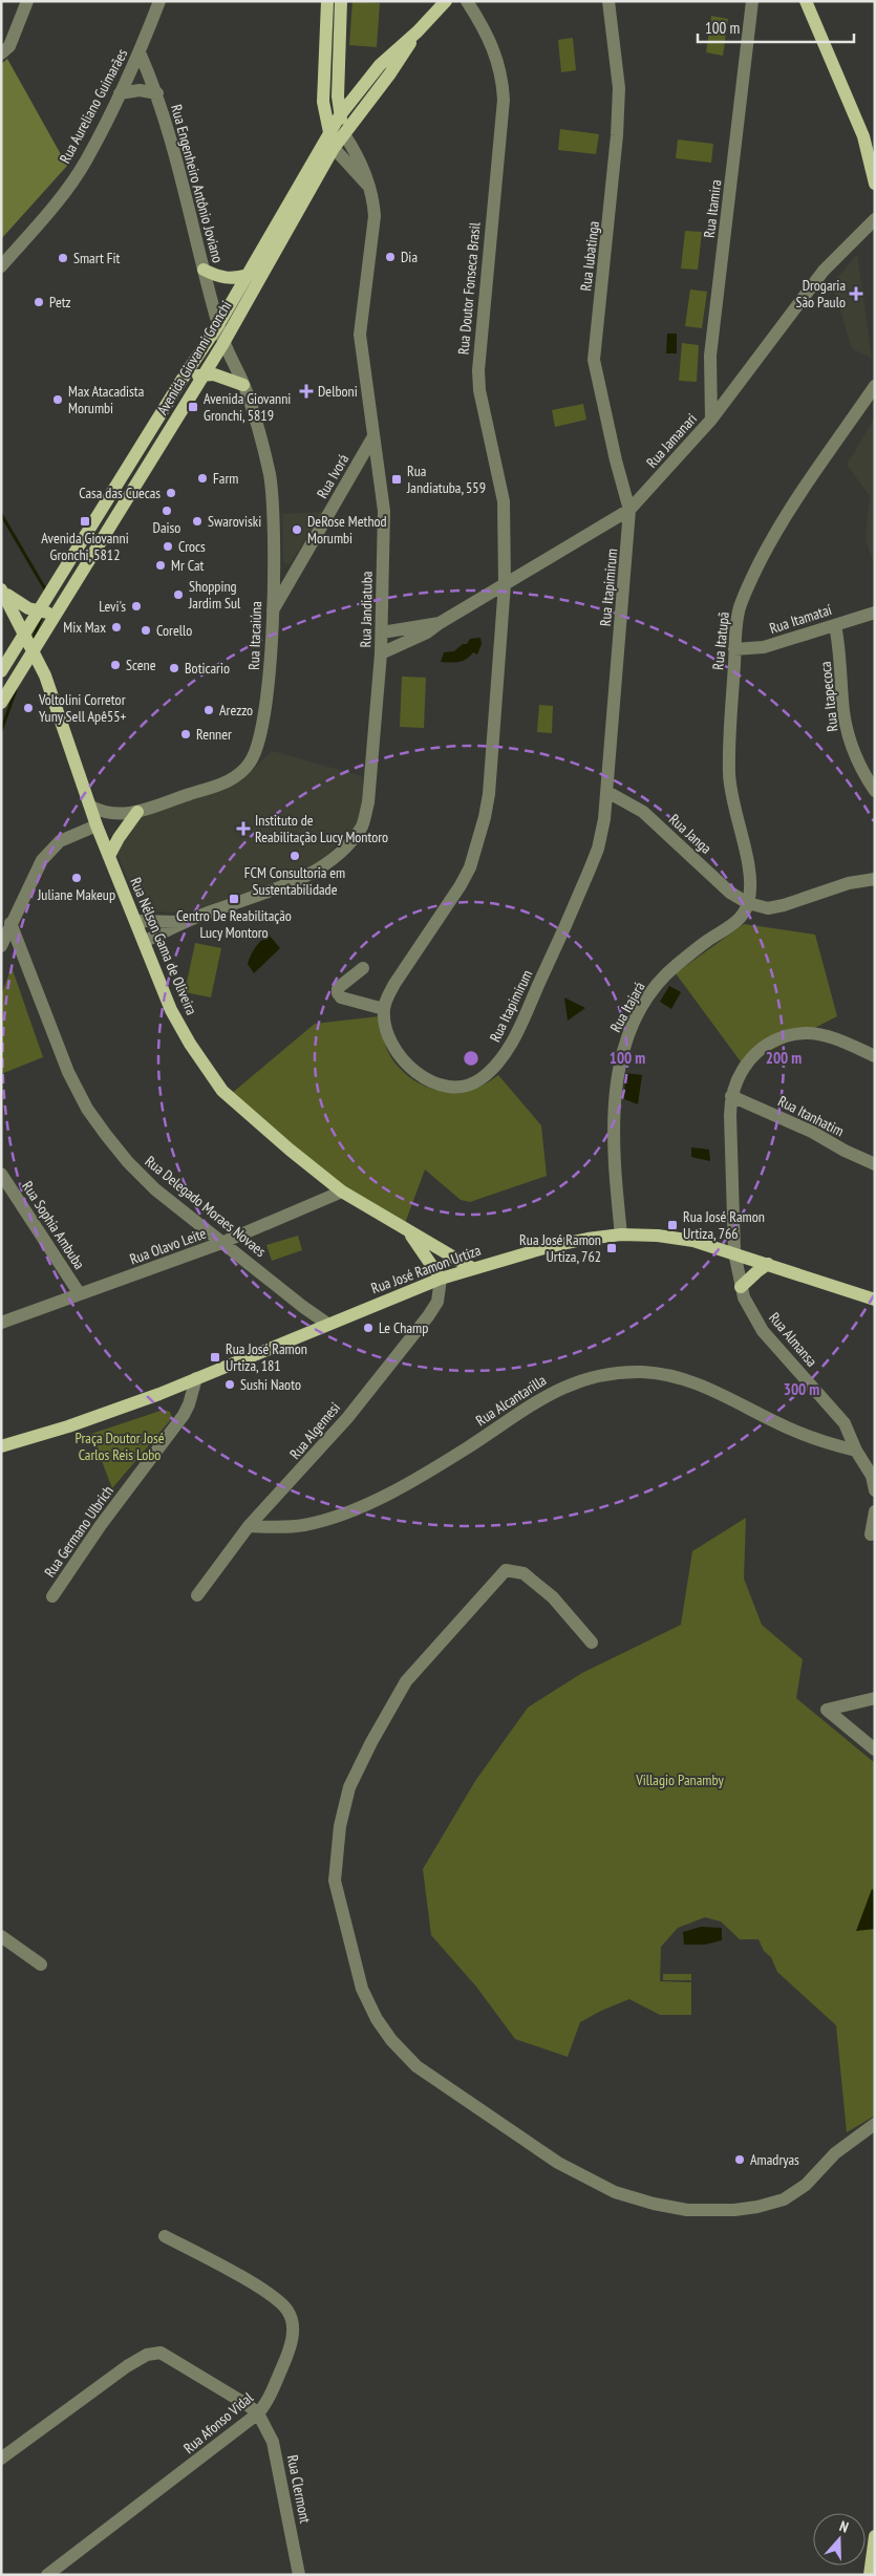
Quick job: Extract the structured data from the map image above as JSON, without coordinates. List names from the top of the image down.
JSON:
{
  "streets": {
    "main road": ["Avenida Giovanni Gronchi", "Rua Nélson Gama de Oliveira", "Rua José Ramon Urtiza"],
    "street": [
      "Rua Aureliano Guimarães",
      "Rua Engenheiro Antônio Joviano",
      "Rua Itamira",
      "Rua Iubatinga",
      "Rua Doutor Fonseca Brasil",
      "Rua Jamanari",
      "Rua Ivorá",
      "Rua Itapimirum",
      "Rua Jandiatuba",
      "Rua Itamataí",
      "Rua Itacaiúna",
      "Rua Itatupã",
      "Rua Itapecoca",
      "Rua Janga",
      "Rua Itajará",
      "Rua Itanhatim",
      "Rua Delegado Moraes Novaes",
      "Rua Sophia Ambuba",
      "Rua Olavo Leite",
      "Rua Almansa",
      "Rua Alcantarilla",
      "Rua Algemesi",
      "Rua Germano Ulbrich",
      "Rua Afonso Vidal",
      "Rua Clermont"
    ]
  },
  "crossings": [
    ["Rua Aureliano Guimarães", "Rua Engenheiro Antônio Joviano"],
    ["Rua Engenheiro Antônio Joviano", "Avenida Giovanni Gronchi"],
    ["Rua Engenheiro Antônio Joviano", "Rua Itacaiúna"],
    ["Rua Itamira", "Rua Jamanari"],
    ["Rua Iubatinga", "Rua Jamanari"],
    ["Rua Iubatinga", "Rua Itapimirum"],
    ["Rua Doutor Fonseca Brasil", "Rua Jamanari"],
    ["Avenida Giovanni Gronchi", "Rua Jandiatuba"],
    ["Avenida Giovanni Gronchi", "Rua Itacaiúna"],
    ["Avenida Giovanni Gronchi", "Rua Nélson Gama de Oliveira"],
    ["Rua Jamanari", "Rua Itapimirum"],
    ["Rua Jamanari", "Rua Jandiatuba"],
    ["Rua Ivorá", "Rua Jandiatuba"],
    ["Rua Ivorá", "Rua Itacaiúna"],
    ["Rua Itapimirum", "Rua Janga"],
    ["Rua Jandiatuba", "Rua Nélson Gama de Oliveira"],
    ["Rua Itamataí", "Rua Itatupã"],
    ["Rua Itamataí", "Rua Itapecoca"],
    ["Rua Itacaiúna", "Rua Nélson Gama de Oliveira"],
    ["Rua Itatupã", "Rua Janga"],
    ["Rua Itatupã", "Rua Itajará"],
    ["Rua Janga", "Rua Itajará"],
    ["Rua Nélson Gama de Oliveira", "Rua Olavo Leite"],
    ["Rua Nélson Gama de Oliveira", "Rua José Ramon Urtiza"],
    ["Rua Nélson Gama de Oliveira", "Rua Algemesi"],
    ["Rua Itajará", "Rua José Ramon Urtiza"],
    ["Rua Itanhatim", "Rua Almansa"],
    ["Rua Delegado Moraes Novaes", "Rua Olavo Leite"],
    ["Rua Delegado Moraes Novaes", "Rua José Ramon Urtiza"],
    ["Rua Sophia Ambuba", "Rua Olavo Leite"],
    ["Rua José Ramon Urtiza", "Rua Almansa"],
    ["Rua José Ramon Urtiza", "Rua Algemesi"],
    ["Rua José Ramon Urtiza", "Rua Germano Ulbrich"],
    ["Rua Almansa", "Rua Alcantarilla"],
    ["Rua Alcantarilla", "Rua Algemesi"],
    ["Rua Afonso Vidal", "Rua Clermont"]
  ],
  "parks": ["Praça Doutor José Carlos Reis Lobo", "Villagio Panamby"],
  "places": {
    "other": [
      "Dia",
      "Smart Fit",
      "Petz",
      "Max Atacadista Morumbi",
      "Farm",
      "Casa das Cuecas",
      "Daiso",
      "Swaroviski",
      "DeRose Method Morumbi",
      "Crocs",
      "Mr Cat",
      "Shopping Jardim Sul",
      "Levi's",
      "Mix Max",
      "Corello",
      "Scene",
      "Boticario",
      "Voltolini Corretor Yuny Sell Apê55+",
      "Arezzo",
      "Renner",
      "FCM Consultoria em Sustentabilidade",
      "Juliane Makeup",
      "Le Champ",
      "Sushi Naoto",
      "Amadryas"
    ],
    "health": ["Drogaria São Paulo", "Delboni", "Instituto de Reabilitação Lucy Montoro"],
    "transit": [
      "Avenida Giovanni Gronchi, 5819",
      "Rua Jandiatuba, 559",
      "Avenida Giovanni Gronchi, 5812",
      "Centro De Reabilitação Lucy Montoro",
      "Rua José Ramon Urtiza, 766",
      "Rua José Ramon Urtiza, 762",
      "Rua José Ramon Urtiza, 181"
    ]
  },
  "scale_bar": "100 m",
  "north": "top",
  "rings": ["100 m", "200 m", "300 m"]
}
